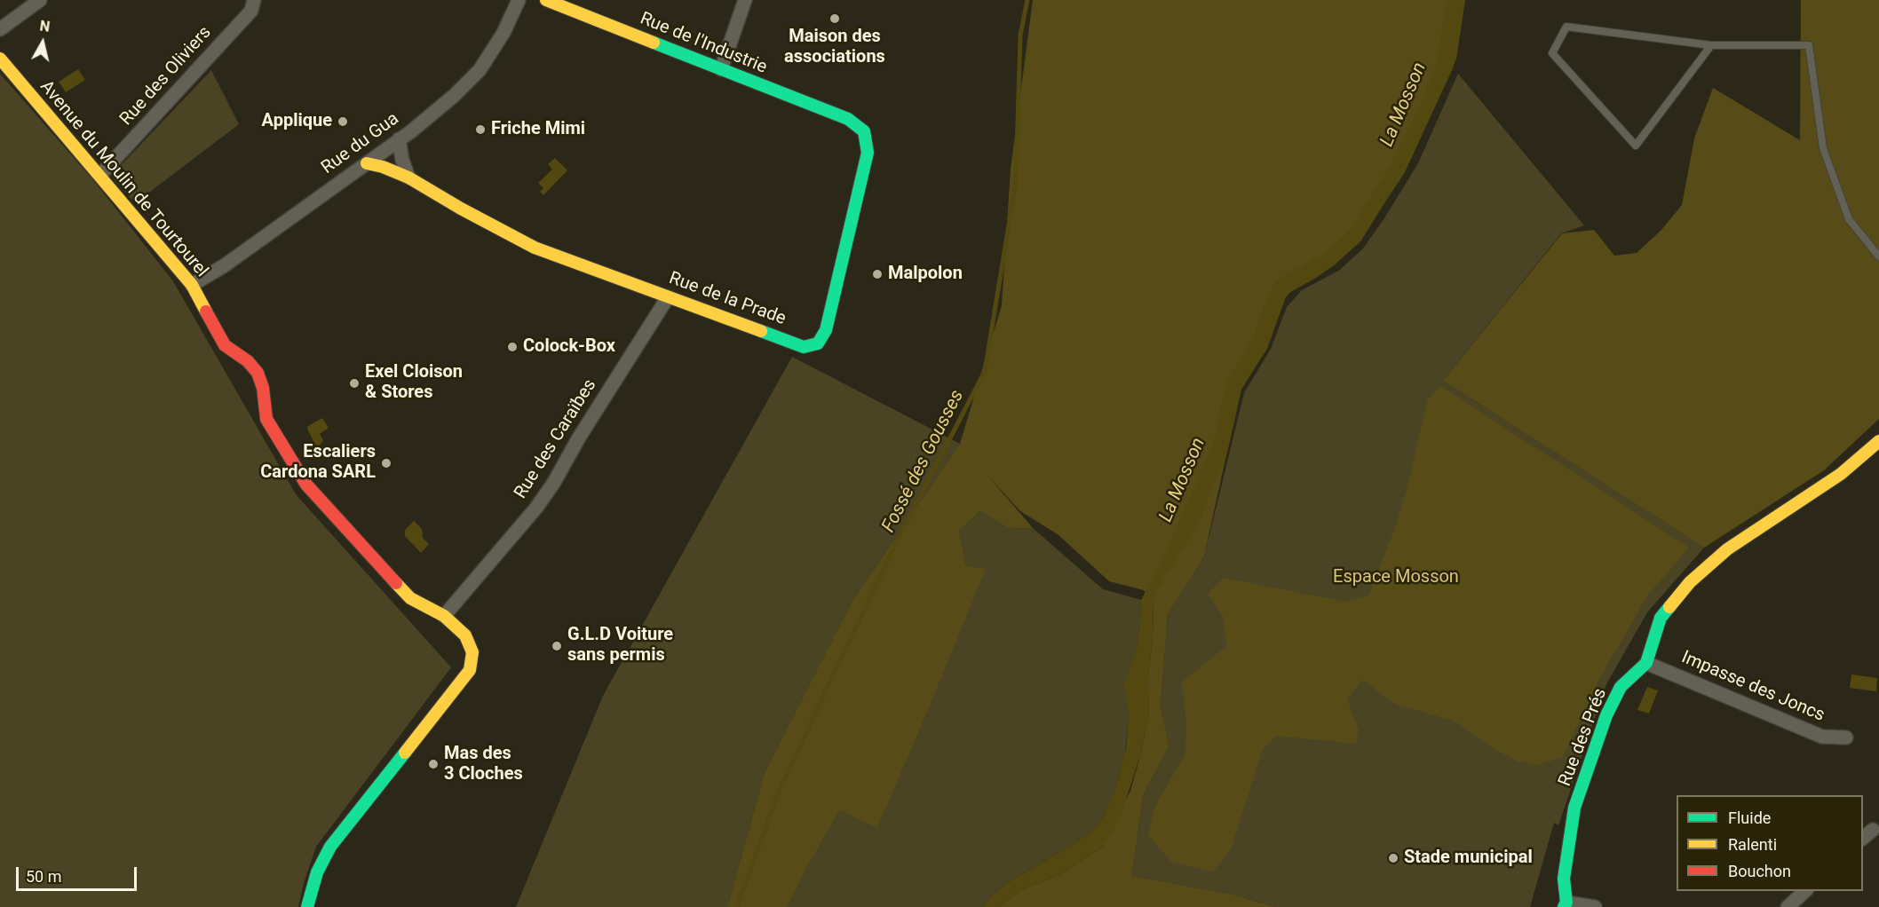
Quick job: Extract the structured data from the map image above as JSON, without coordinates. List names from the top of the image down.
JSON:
{
  "streets": {
    "street": [
      "Rue de l'Industrie",
      "Rue des Oliviers",
      "Rue du Gua",
      "Avenue du Moulin de Tourtourel",
      "Rue de la Prade",
      "Rue des Caraïbes",
      "Impasse des Joncs",
      "Rue des Prés"
    ]
  },
  "crossings": [
    ["Rue de l'Industrie", "Rue de la Prade"],
    ["Rue des Oliviers", "Avenue du Moulin de Tourtourel"],
    ["Rue du Gua", "Avenue du Moulin de Tourtourel"],
    ["Rue du Gua", "Rue de la Prade"],
    ["Avenue du Moulin de Tourtourel", "Rue des Caraïbes"],
    ["Rue de la Prade", "Rue des Caraïbes"],
    ["Impasse des Joncs", "Rue des Prés"]
  ],
  "water": ["La Mosson", "Fossé des Gousses"],
  "parks": ["Espace Mosson"],
  "places": [
    "Maison des associations",
    "Applique",
    "Friche Mimi",
    "Malpolon",
    "Colock-Box",
    "Exel Cloison & Stores",
    "Escaliers Cardona SARL",
    "G.L.D Voiture sans permis",
    "Mas des 3 Cloches",
    "Stade municipal"
  ],
  "legend": ["Fluide", "Ralenti", "Bouchon"],
  "scale_bar": "50 m",
  "north": "top"
}
